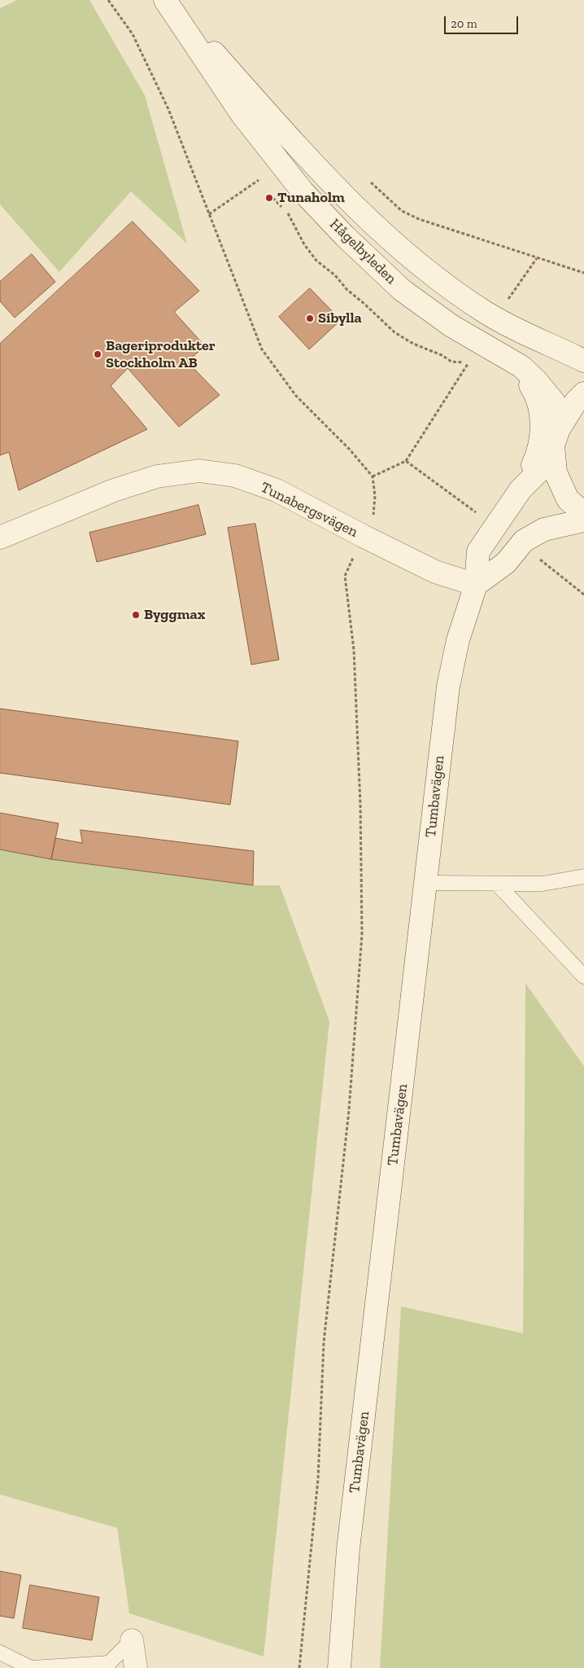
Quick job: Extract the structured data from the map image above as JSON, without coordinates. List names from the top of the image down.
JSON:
{
  "streets": {
    "main road": ["Hågelbyleden", "Tunabergsvägen", "Tumbavägen"]
  },
  "crossings": [
    ["Hågelbyleden", "Tumbavägen"],
    ["Tunabergsvägen", "Tumbavägen"]
  ],
  "places": [
    "Tunaholm",
    "Sibylla",
    "Bageriprodukter Stockholm AB",
    "Byggmax"
  ],
  "scale_bar": "20 m"
}
